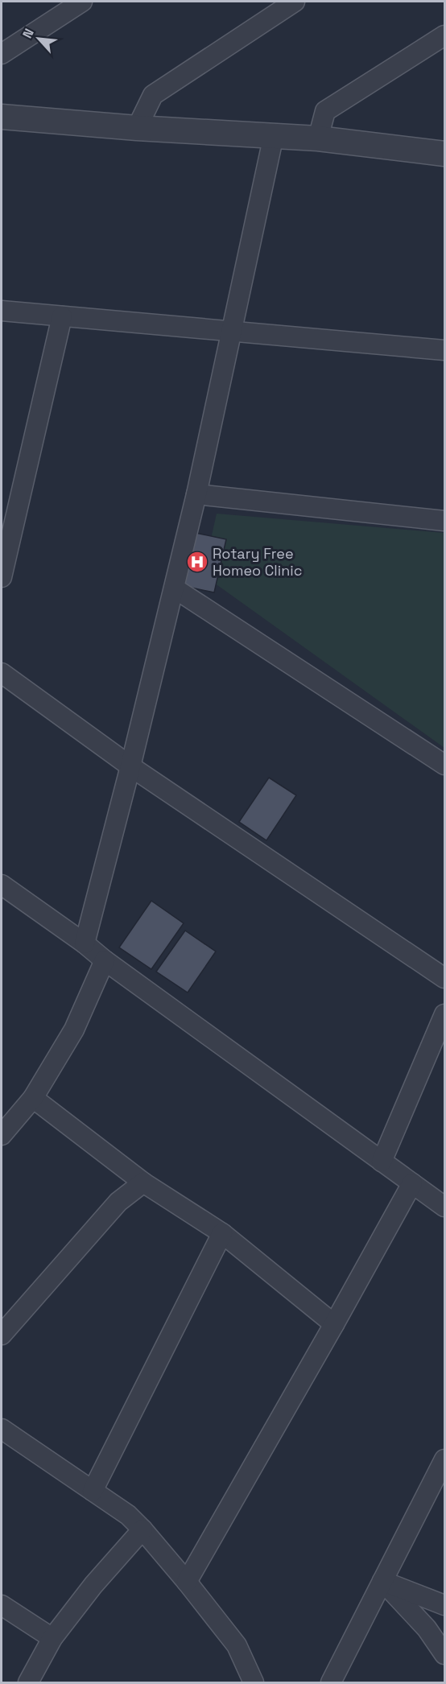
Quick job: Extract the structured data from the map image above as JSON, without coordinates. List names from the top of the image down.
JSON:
{
  "places": {
    "hospital": ["Rotary Free Homeo Clinic"]
  },
  "north": "top left"
}
